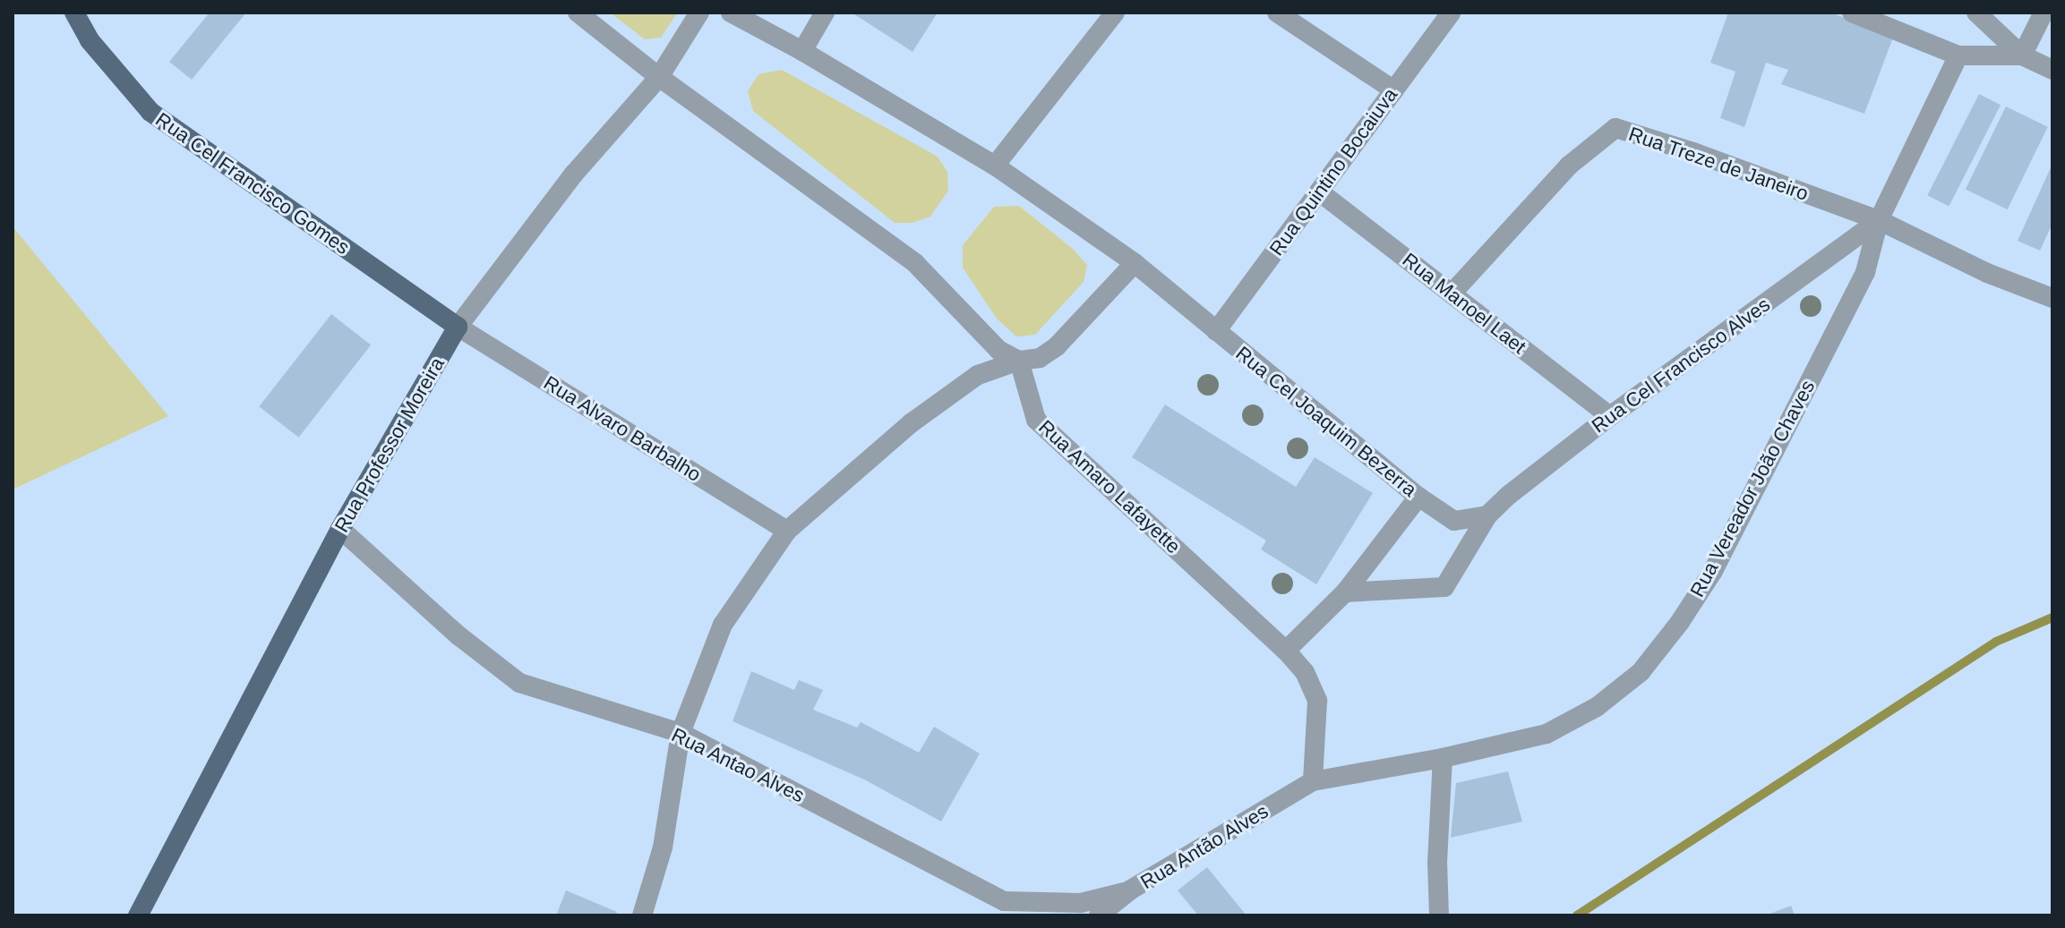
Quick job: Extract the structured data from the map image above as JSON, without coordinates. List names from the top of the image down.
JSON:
{
  "streets": {
    "main road": ["Rua Cel Francisco Gomes", "Rua Professor Moreira"],
    "street": [
      "Rua Treze de Janeiro",
      "Rua Quintino Bocaiuva",
      "Rua Manoel Laet",
      "Rua Cel Francisco Alves",
      "Rua Cel Joaquim Bezerra",
      "Rua Alvaro Barbalho",
      "Rua Amaro Lafayette",
      "Rua Vereador João Chaves",
      "Rua Antao Alves",
      "Rua Antão Alves"
    ]
  },
  "crossings": [
    ["Rua Treze de Janeiro", "Rua Manoel Laet"],
    ["Rua Treze de Janeiro", "Rua Cel Francisco Alves"],
    ["Rua Treze de Janeiro", "Rua Vereador João Chaves"],
    ["Rua Quintino Bocaiuva", "Rua Manoel Laet"],
    ["Rua Quintino Bocaiuva", "Rua Cel Joaquim Bezerra"],
    ["Rua Cel Francisco Gomes", "Rua Alvaro Barbalho"],
    ["Rua Cel Francisco Gomes", "Rua Professor Moreira"],
    ["Rua Manoel Laet", "Rua Cel Francisco Alves"],
    ["Rua Cel Francisco Alves", "Rua Cel Joaquim Bezerra"],
    ["Rua Cel Francisco Alves", "Rua Vereador João Chaves"],
    ["Rua Alvaro Barbalho", "Rua Professor Moreira"],
    ["Rua Professor Moreira", "Rua Antao Alves"],
    ["Rua Amaro Lafayette", "Rua Vereador João Chaves"],
    ["Rua Amaro Lafayette", "Rua Antão Alves"],
    ["Rua Vereador João Chaves", "Rua Antão Alves"],
    ["Rua Antao Alves", "Rua Antão Alves"]
  ]
}
